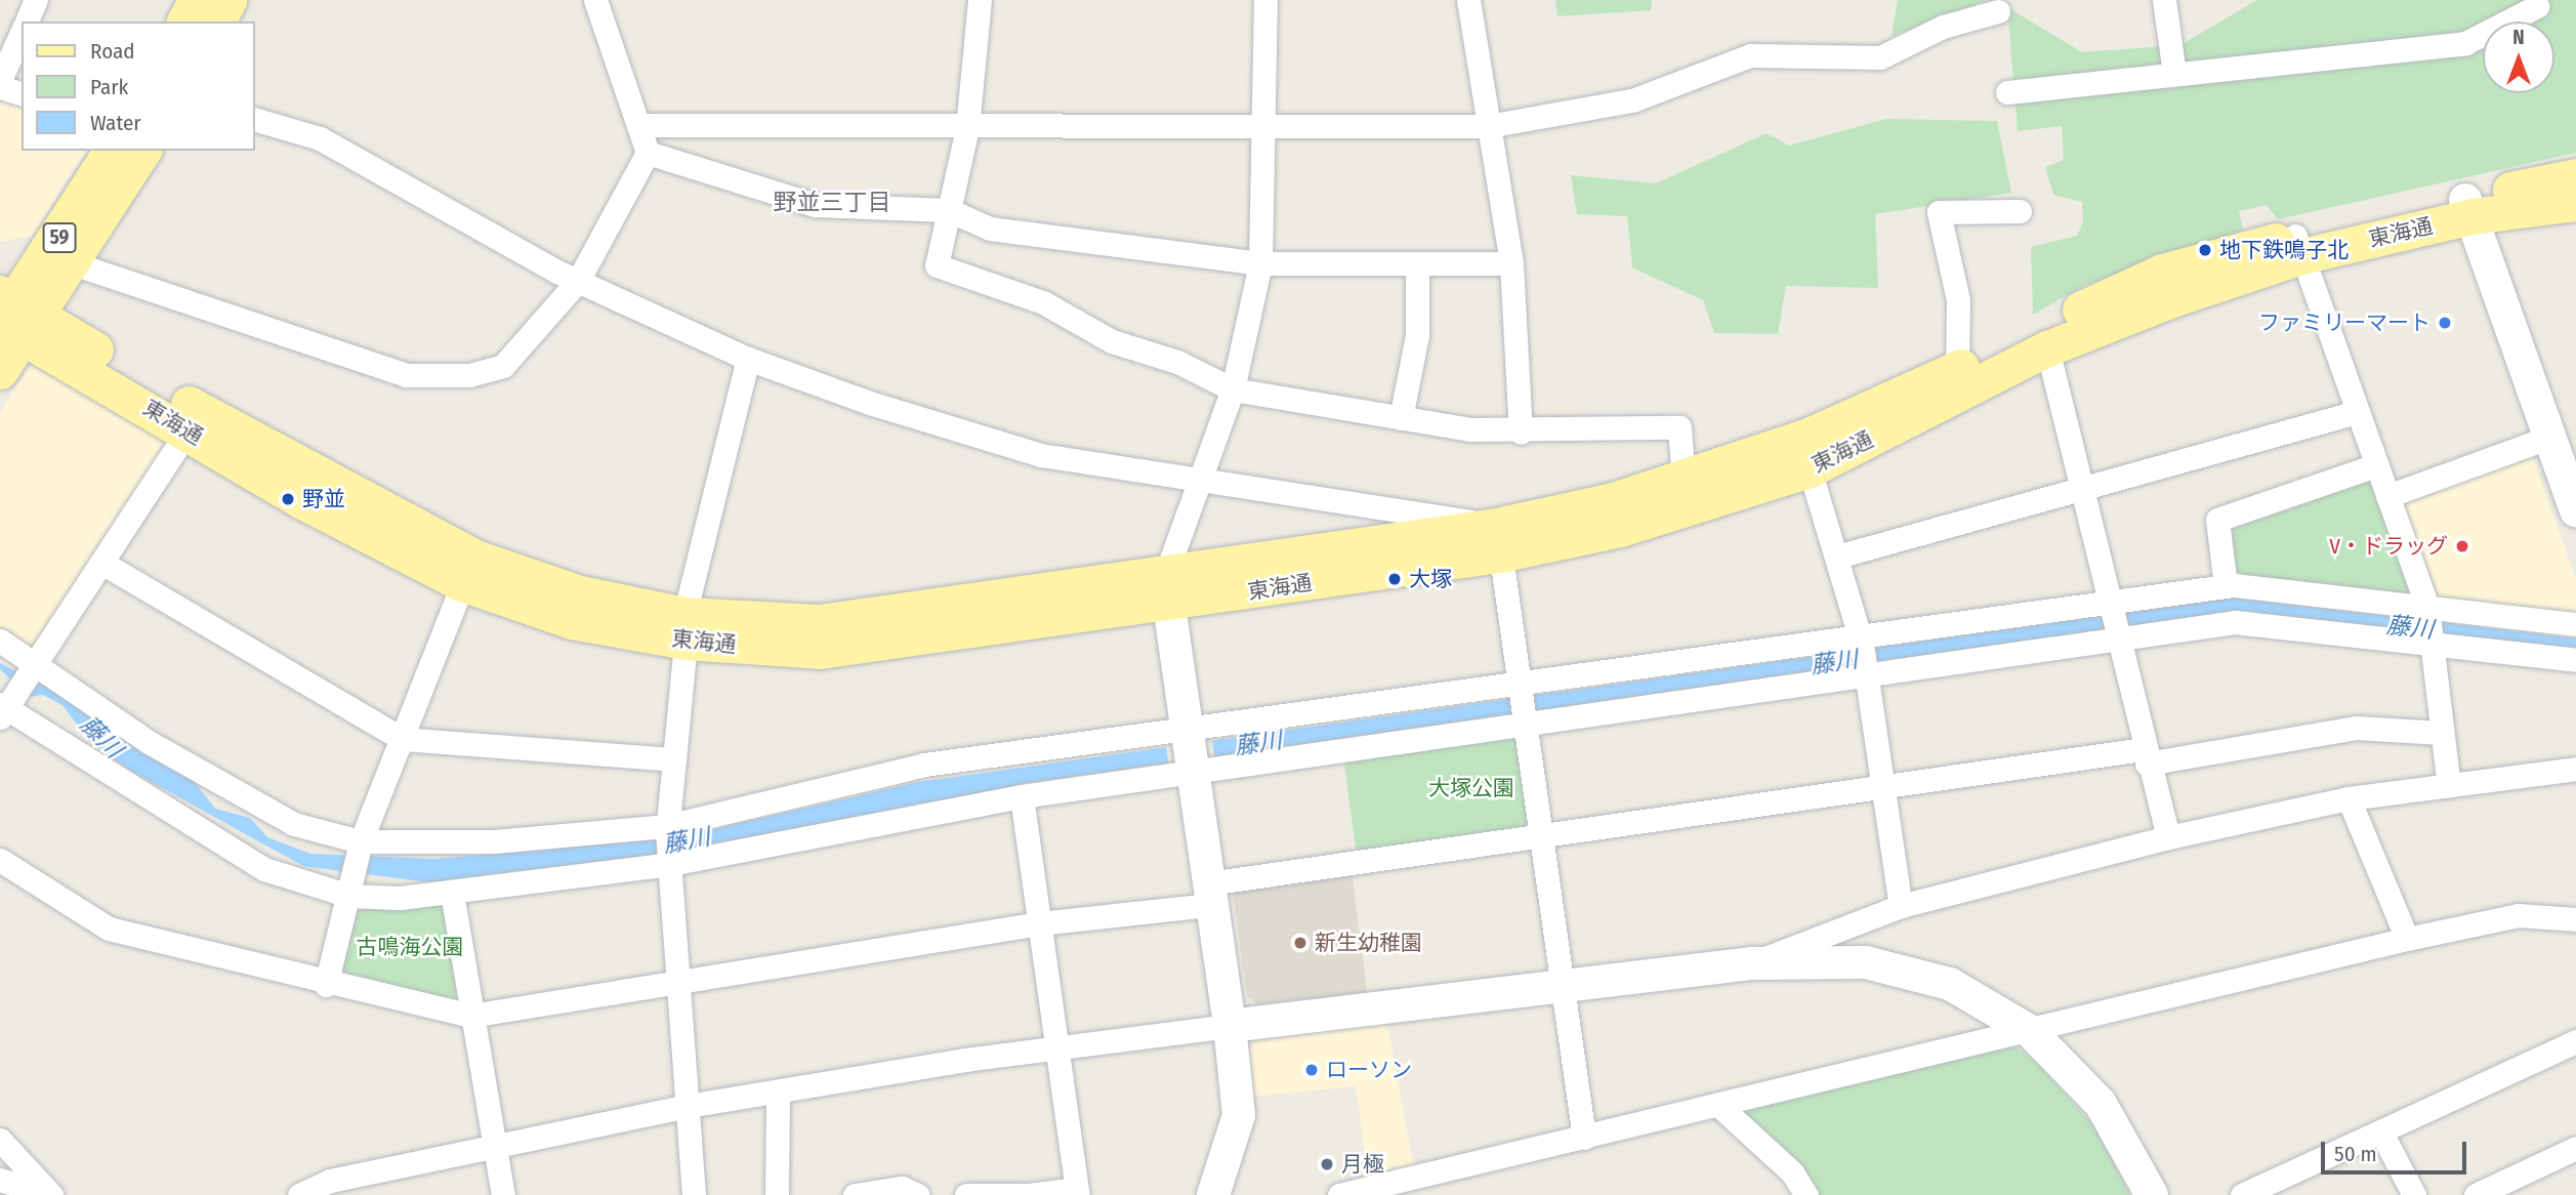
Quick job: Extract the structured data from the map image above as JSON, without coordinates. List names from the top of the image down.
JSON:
{
  "streets": {
    "main road": ["東海通", "59"]
  },
  "crossings": [
    ["東海通", "59"]
  ],
  "districts": ["野並三丁目"],
  "water": ["藤川"],
  "parks": ["大塚公園", "古鳴海公園"],
  "places": [
    "地下鉄鳴子北",
    "ファミリーマート",
    "野並",
    "V・ドラッグ",
    "大塚",
    "新生幼稚園",
    "ローソン",
    "月極"
  ],
  "legend": ["Road", "Park", "Water"],
  "scale_bar": "50 m",
  "north": "top"
}
